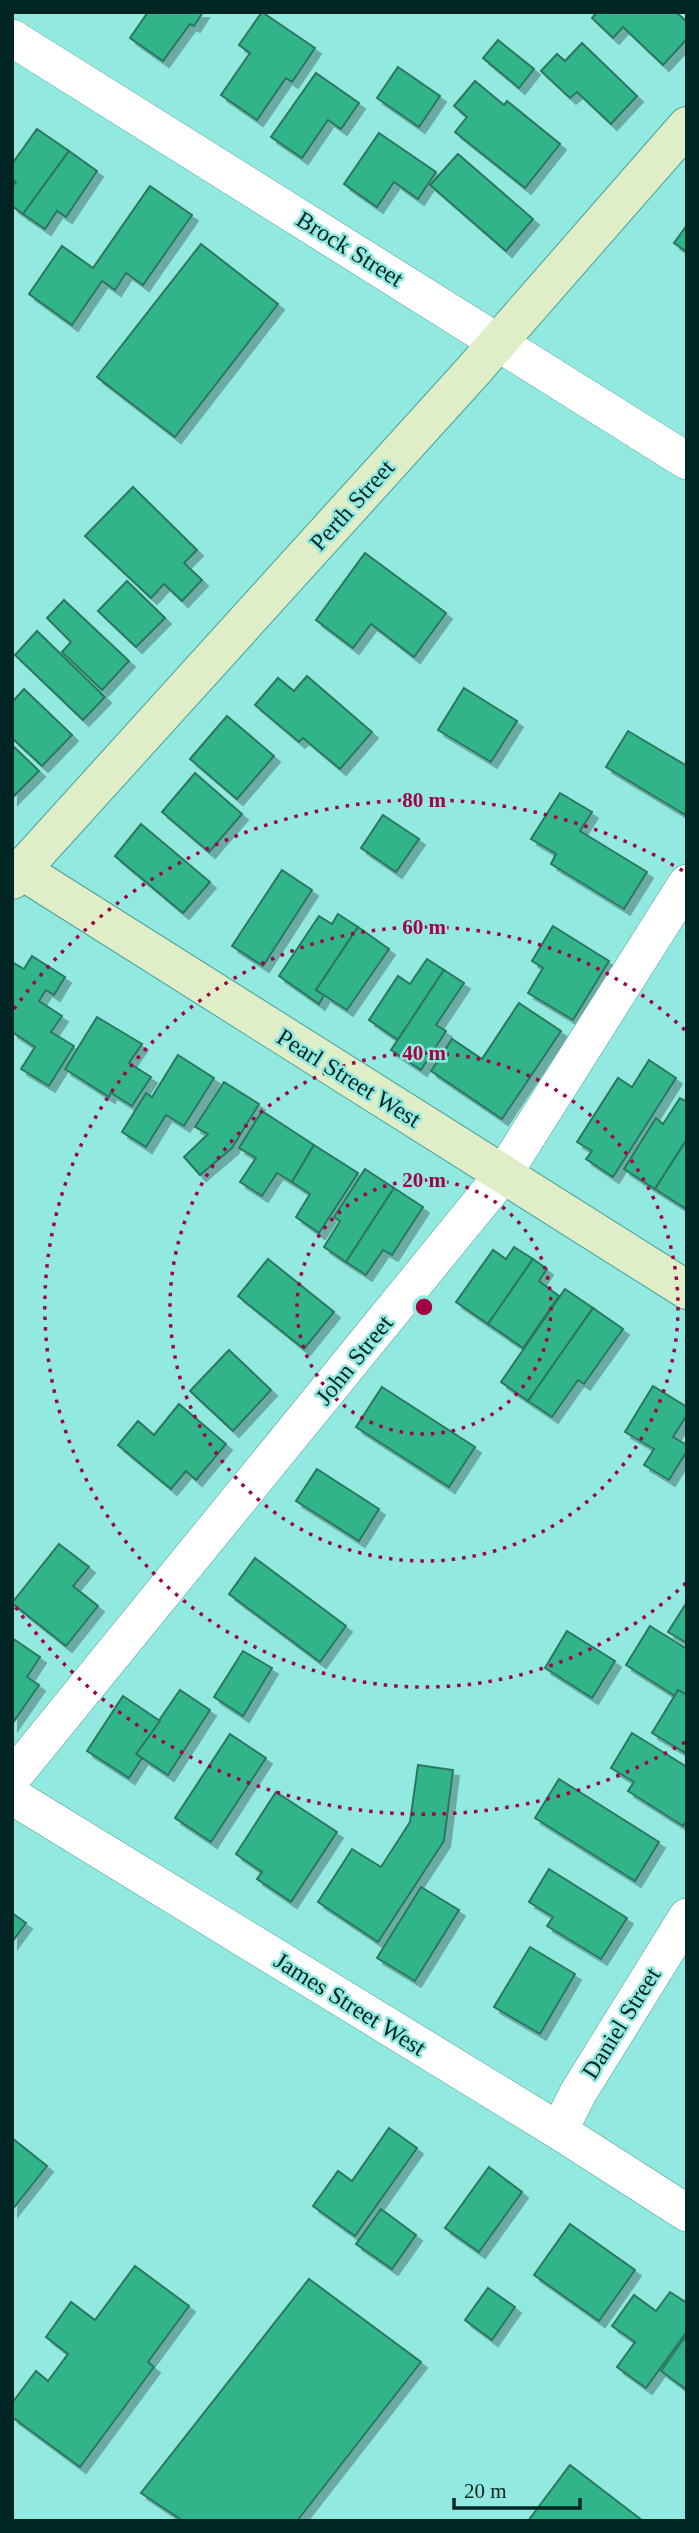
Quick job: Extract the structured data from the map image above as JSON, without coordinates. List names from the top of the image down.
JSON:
{
  "streets": {
    "street": [
      "Brock Street",
      "Perth Street",
      "Pearl Street West",
      "John Street",
      "James Street West",
      "Daniel Street"
    ]
  },
  "crossings": [
    ["Brock Street", "Perth Street"],
    ["Perth Street", "Pearl Street West"],
    ["Pearl Street West", "John Street"],
    ["James Street West", "Daniel Street"]
  ],
  "scale_bar": "20 m",
  "rings": [
    "80 m",
    "60 m",
    "40 m",
    "20 m"
  ]
}
